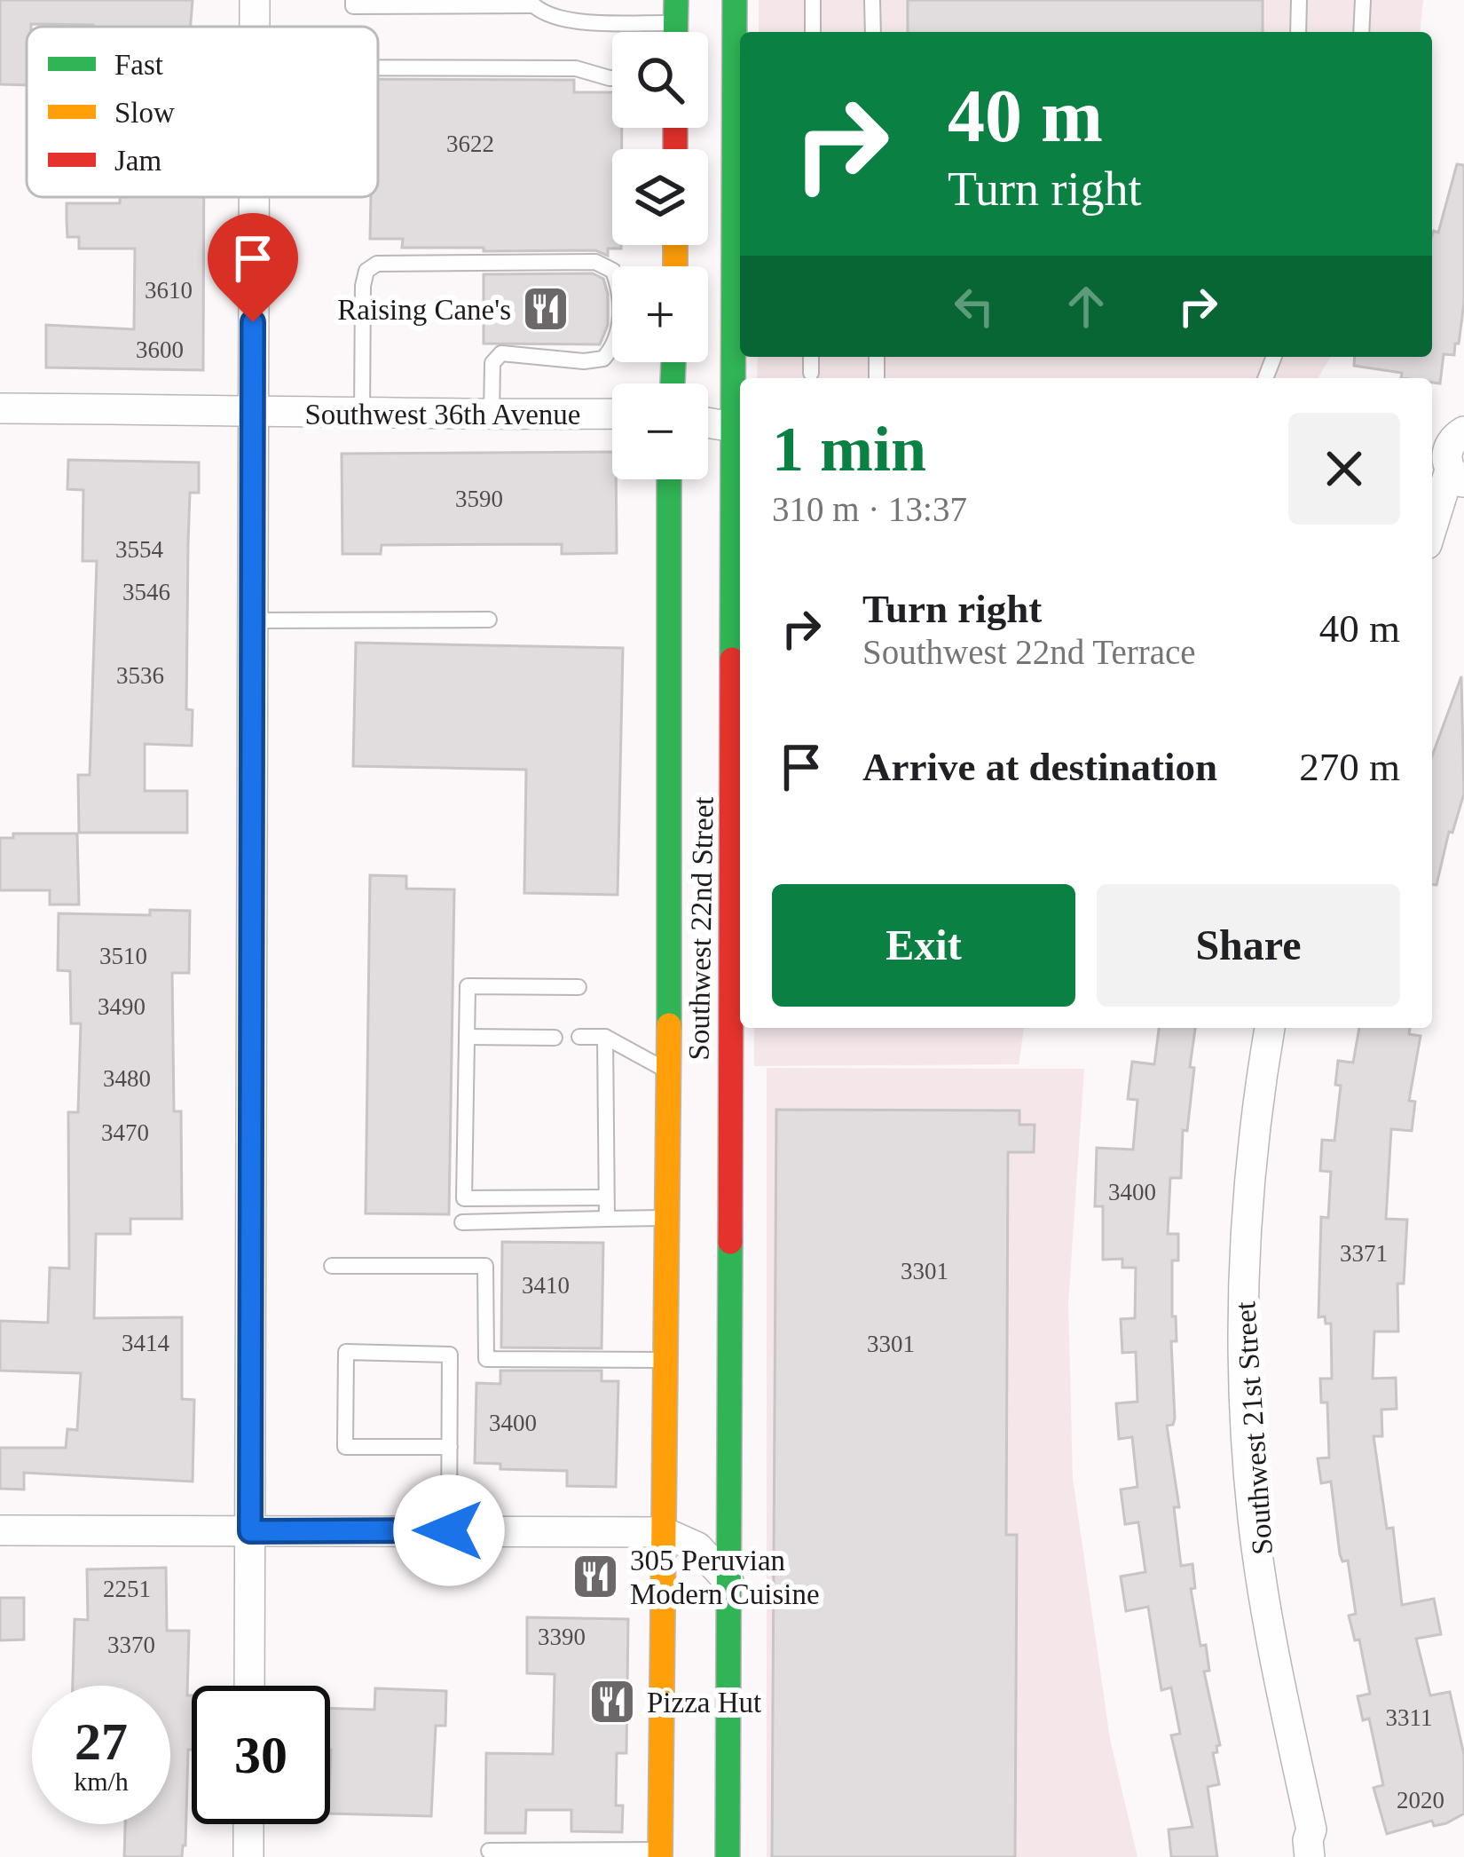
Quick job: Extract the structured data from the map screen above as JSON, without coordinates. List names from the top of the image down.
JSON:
{
  "streets": {
    "main road": ["Southwest 22nd Street"],
    "street": ["Southwest 36th Avenue", "Southwest 21st Street"]
  },
  "places": {
    "restaurant": ["Raising Cane's", "305 Peruvian Modern Cuisine", "Pizza Hut"]
  },
  "house_numbers": [
    "3622",
    "3610",
    "3600",
    "3590",
    "3554",
    "3546",
    "3536",
    "3510",
    "3490",
    "3480",
    "3470",
    "3400",
    "3371",
    "3301",
    "3410",
    "3414",
    "3301",
    "3400",
    "2251",
    "3390",
    "3370",
    "3311",
    "2020"
  ],
  "legend": ["Fast", "Slow", "Jam"],
  "page": {
    "map_buttons": ["+", "−"],
    "turn": ["40 m", "Turn right"],
    "heading": ["1 min", "310 m · 13:37"],
    "list": [
      {
        "name": "Turn right",
        "note": "Southwest 22nd Terrace",
        "value": "40 m"
      },
      {
        "name": "Arrive at destination",
        "value": "270 m"
      }
    ],
    "buttons": ["Exit", "Share"],
    "speed": "27 km/h",
    "limit": "30"
  }
}
